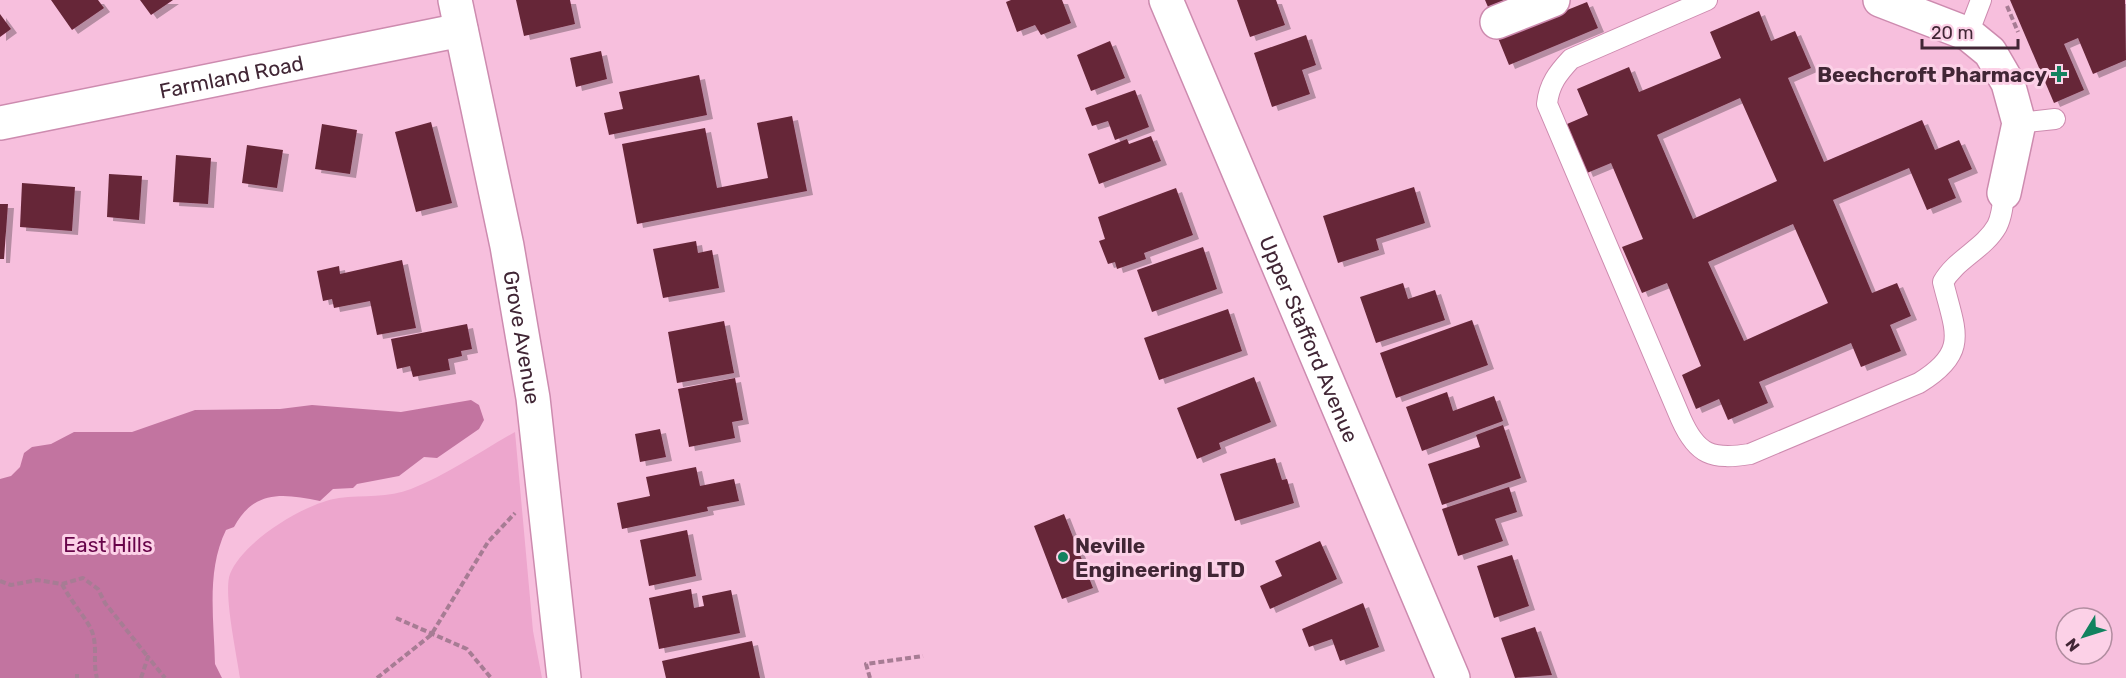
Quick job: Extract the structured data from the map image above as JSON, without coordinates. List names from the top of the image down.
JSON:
{
  "streets": {
    "street": ["Farmland Road", "Grove Avenue", "Upper Stafford Avenue"]
  },
  "crossings": [
    ["Farmland Road", "Grove Avenue"]
  ],
  "parks": ["East Hills"],
  "places": {
    "health": ["Beechcroft Pharmacy"],
    "other": ["Neville Engineering LTD"]
  },
  "scale_bar": "20 m",
  "north": "bottom left"
}
